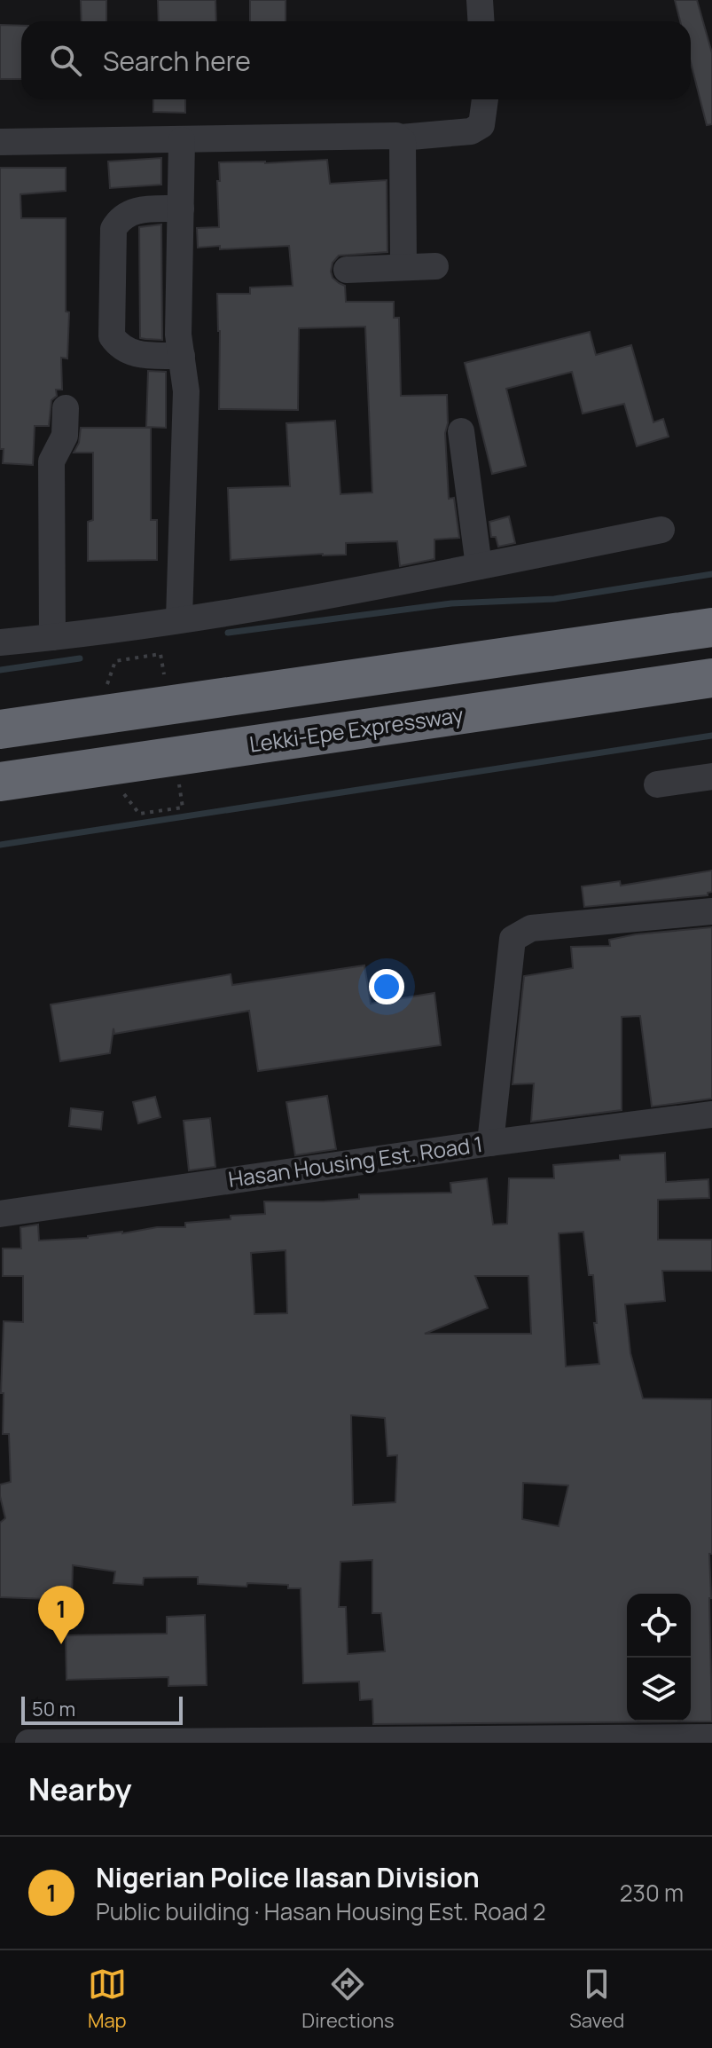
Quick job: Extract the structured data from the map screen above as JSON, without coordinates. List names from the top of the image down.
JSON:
{
  "streets": {
    "highway": ["Lekki-Epe Expressway"],
    "street": ["Hasan Housing Est. Road 1"]
  },
  "scale_bar": "50 m",
  "page": {
    "search": "Search here",
    "pins": "1",
    "scale": "50 m",
    "heading": "Nearby",
    "list": [
      {
        "mark": "1",
        "name": "Nigerian Police Ilasan Division",
        "note": "Public building · Hasan Housing Est. Road 2",
        "value": "230 m"
      }
    ],
    "nav": ["Map", "Directions", "Saved"]
  }
}
